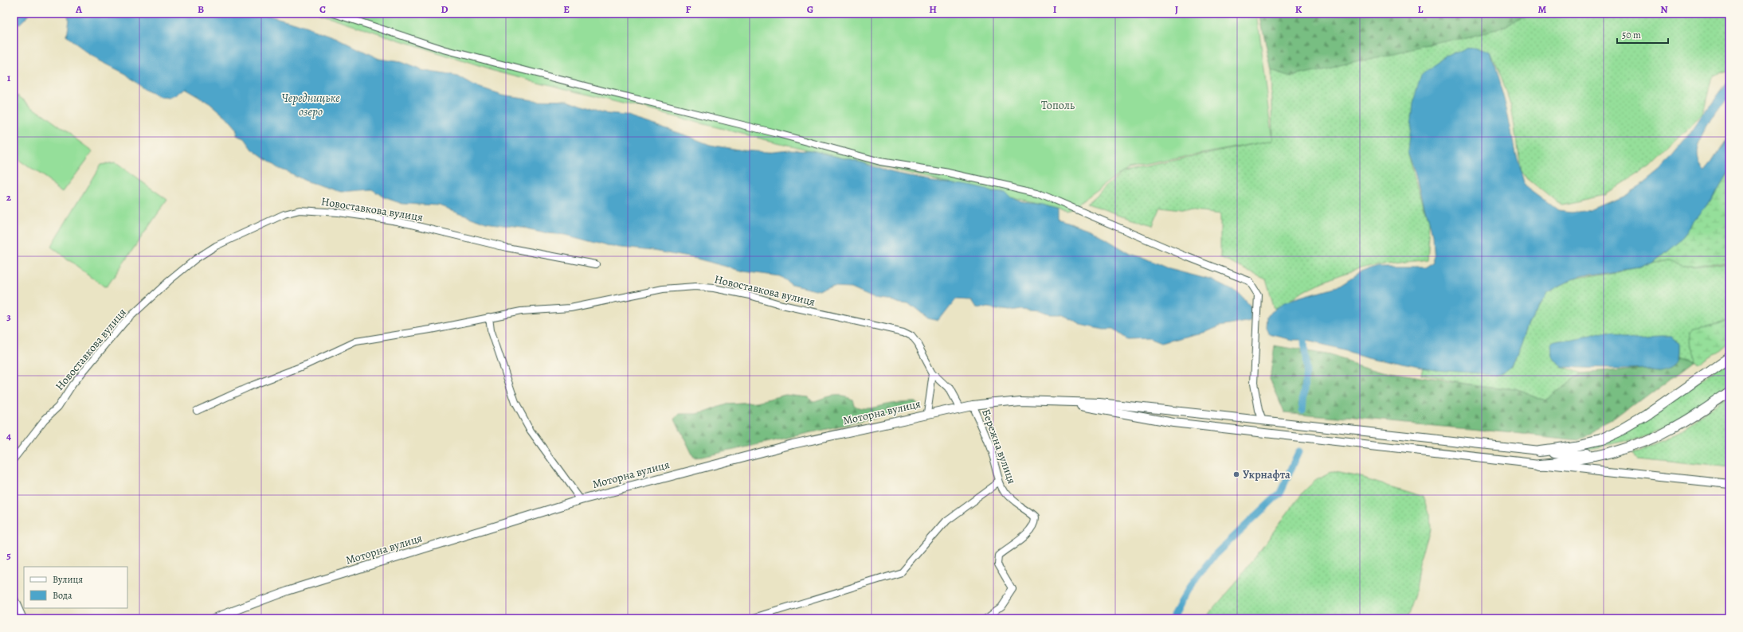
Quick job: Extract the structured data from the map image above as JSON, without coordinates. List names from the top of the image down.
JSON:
{
  "streets": {
    "street": ["Новоставкова вулиця", "Моторна вулиця", "Бережна вулиця"]
  },
  "crossings": [
    ["Новоставкова вулиця", "Моторна вулиця"],
    ["Моторна вулиця", "Бережна вулиця"]
  ],
  "water": ["Чередницьке озеро"],
  "parks": ["Тополь"],
  "places": ["Укрнафта"],
  "legend": ["Вулиця", "Вода"],
  "scale_bar": "50 m",
  "grid": {
    "columns": [
      "A",
      "B",
      "C",
      "D",
      "E",
      "F",
      "G",
      "H",
      "I",
      "J",
      "K",
      "L",
      "M",
      "N"
    ],
    "rows": [
      "1",
      "2",
      "3",
      "4",
      "5"
    ]
  }
}
